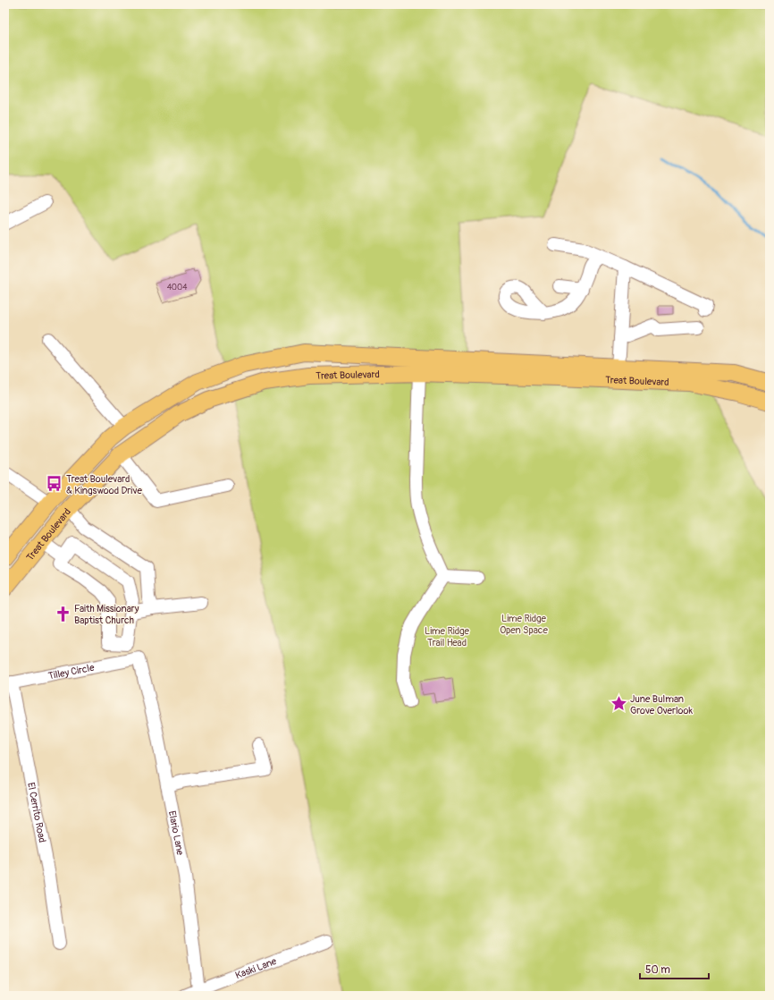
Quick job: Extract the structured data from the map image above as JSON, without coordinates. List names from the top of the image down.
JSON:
{
  "streets": {
    "main road": ["Treat Boulevard"],
    "street": [
      "Tilley Circle",
      "El Cerrito Road",
      "Elario Lane",
      "Kaski Lane"
    ]
  },
  "crossings": [
    ["Tilley Circle", "El Cerrito Road"],
    ["Tilley Circle", "Elario Lane"],
    ["Elario Lane", "Kaski Lane"]
  ],
  "parks": ["Lime Ridge Open Space", "Lime Ridge Trail Head"],
  "places": {
    "bus stop": ["Treat Boulevard & Kingswood Drive"],
    "church": ["Faith Missionary Baptist Church"],
    "place": ["June Bulman Grove Overlook"]
  },
  "house_numbers": ["4004"],
  "scale_bar": "50 m"
}
